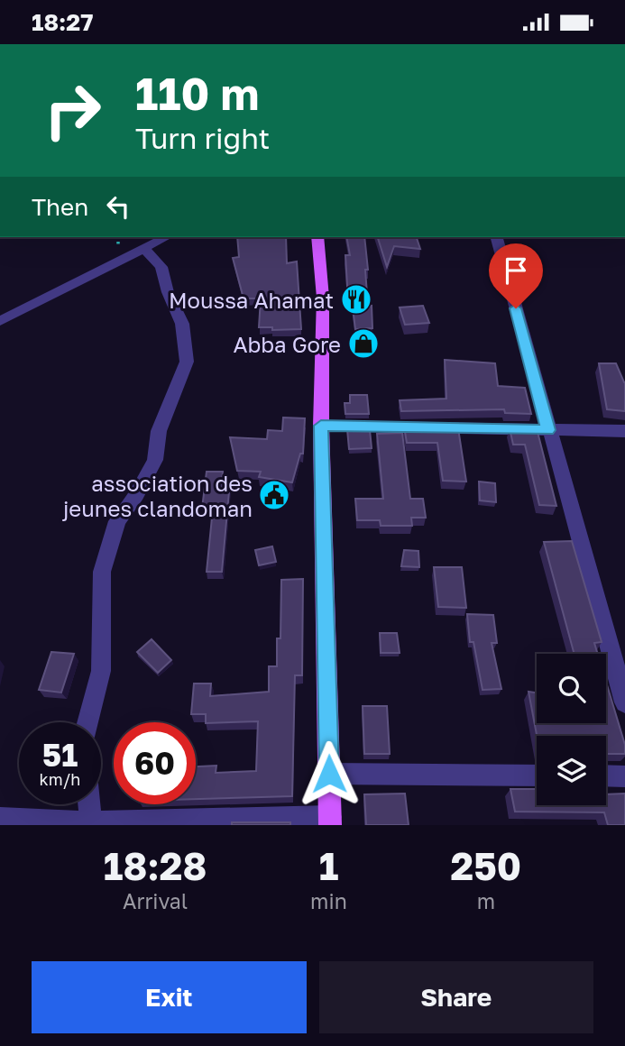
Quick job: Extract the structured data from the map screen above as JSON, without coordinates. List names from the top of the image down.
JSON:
{
  "places": {
    "restaurant": ["Moussa Ahamat"],
    "shop": ["Abba Gore"],
    "public building": ["association des jeunes clandoman"]
  },
  "page": {
    "status": "18:27",
    "turn": ["110 m", "Turn right"],
    "then": "Then",
    "speed": "51 km/h",
    "limit": "60",
    "eta": [
      "18:28",
      "Arrival",
      "1",
      "min",
      "250",
      "m"
    ],
    "buttons": ["Exit", "Share"]
  }
}
